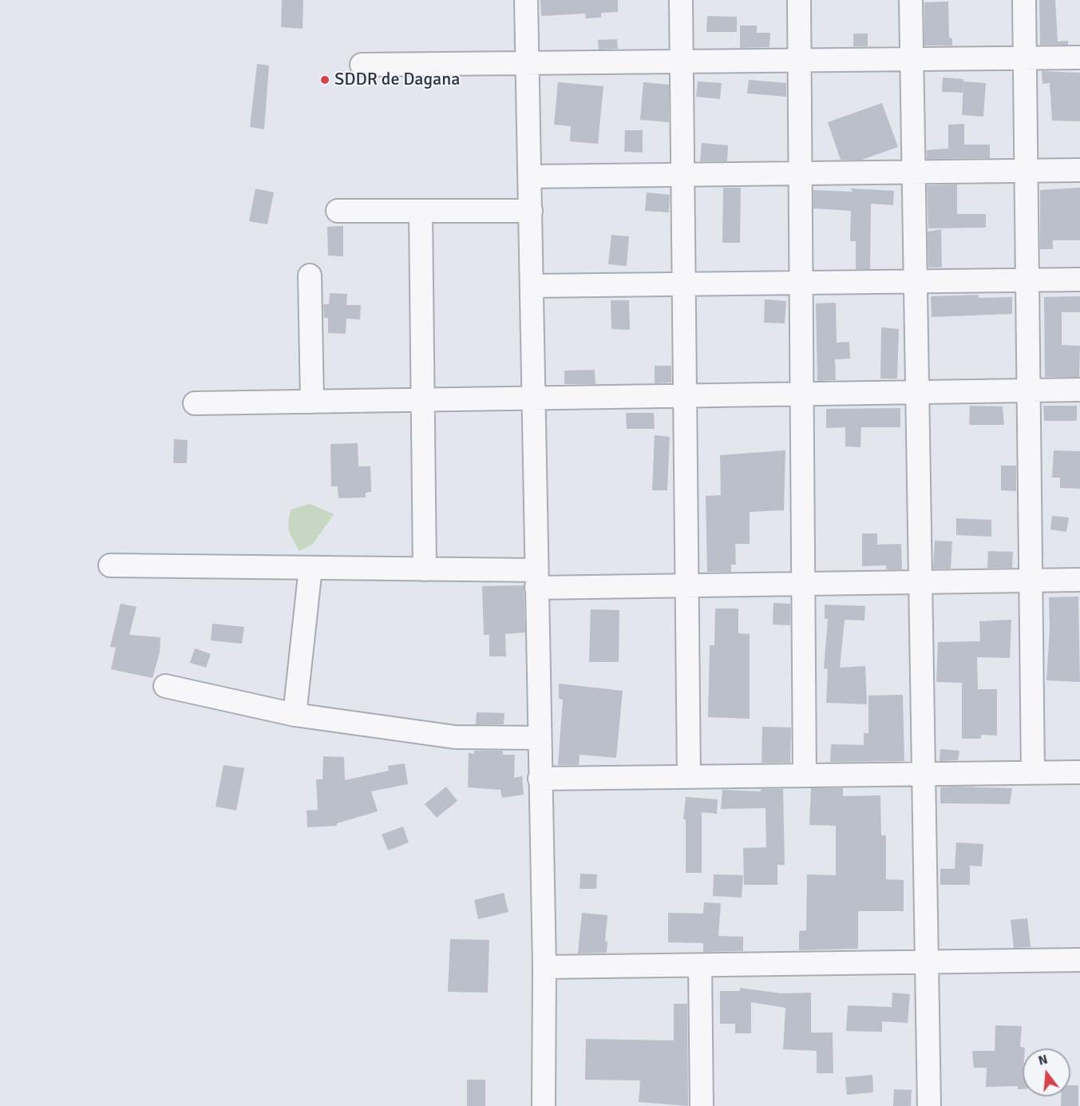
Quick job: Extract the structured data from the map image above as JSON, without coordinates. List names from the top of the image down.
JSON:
{
  "places": ["SDDR de Dagana"],
  "north": "top"
}
